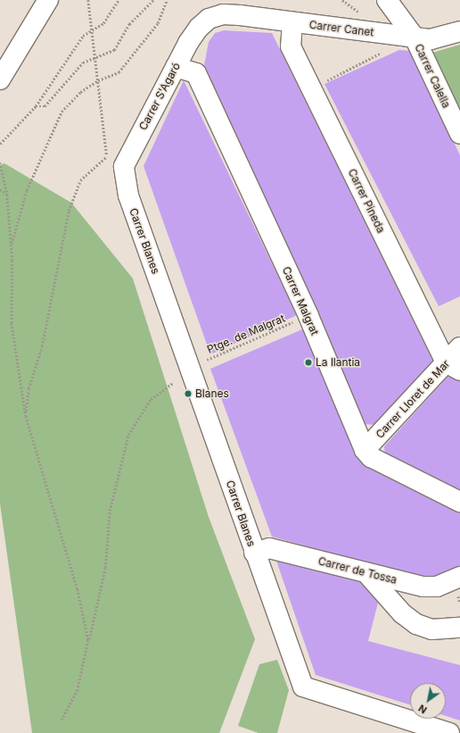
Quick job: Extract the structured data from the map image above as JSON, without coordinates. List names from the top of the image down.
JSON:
{
  "streets": {
    "street": [
      "Carrer Canet",
      "Carrer Calella",
      "Carrer S'Agaró",
      "Carrer Pineda",
      "Carrer Blanes",
      "Carrer Malgrat",
      "Carrer Lloret de Mar",
      "Carrer de Tossa"
    ],
    "path": ["Ptge. de Malgrat"]
  },
  "crossings": [
    ["Carrer Canet", "Carrer Calella"],
    ["Carrer Canet", "Carrer S'Agaró"],
    ["Carrer Canet", "Carrer Pineda"],
    ["Carrer S'Agaró", "Carrer Blanes"],
    ["Carrer S'Agaró", "Carrer Malgrat"],
    ["Carrer Pineda", "Carrer Lloret de Mar"],
    ["Carrer Blanes", "Ptge. de Malgrat"],
    ["Carrer Blanes", "Carrer de Tossa"],
    ["Carrer Malgrat", "Ptge. de Malgrat"],
    ["Carrer Malgrat", "Carrer Lloret de Mar"]
  ],
  "places": ["La llantia", "Blanes"],
  "north": "bottom left"
}
